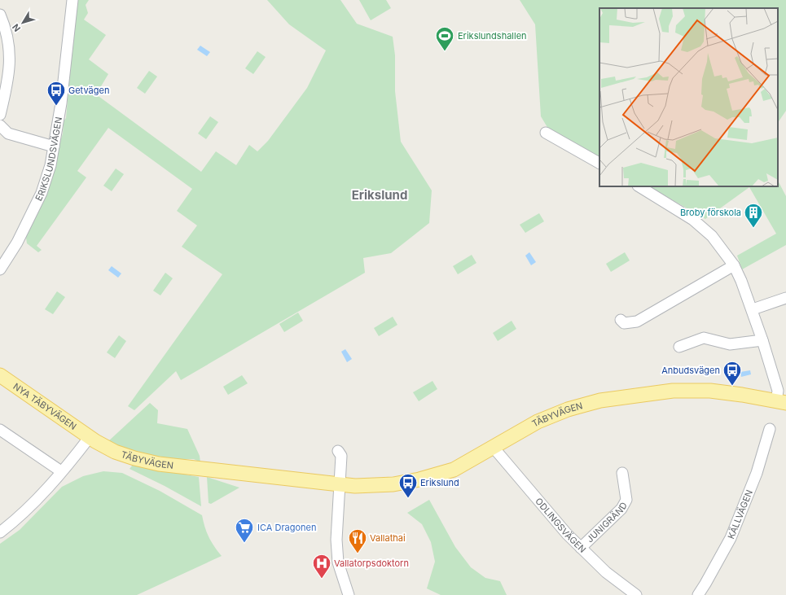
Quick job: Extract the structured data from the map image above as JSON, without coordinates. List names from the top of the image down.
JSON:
{
  "streets": {
    "main road": ["NYA TÄBYVÄGEN", "TÄBYVÄGEN"],
    "street": [
      "ERIKSLUNDSVÄGEN",
      "KÄLLVÄGEN",
      "JUNIGRÄND",
      "ODLINGSVÄGEN"
    ]
  },
  "crossings": [
    ["NYA TÄBYVÄGEN", "TÄBYVÄGEN"],
    ["TÄBYVÄGEN", "ODLINGSVÄGEN"],
    ["JUNIGRÄND", "ODLINGSVÄGEN"]
  ],
  "districts": ["Erikslund"],
  "places": {
    "sports": ["Erikslundshallen"],
    "bus stop": ["Getvägen", "Anbudsvägen", "Erikslund"],
    "building": ["Broby förskola"],
    "supermarket": ["ICA Dragonen"],
    "restaurant": ["Vallathai"],
    "hospital": ["Vallatorpsdoktorn"]
  },
  "north": "bottom left"
}
